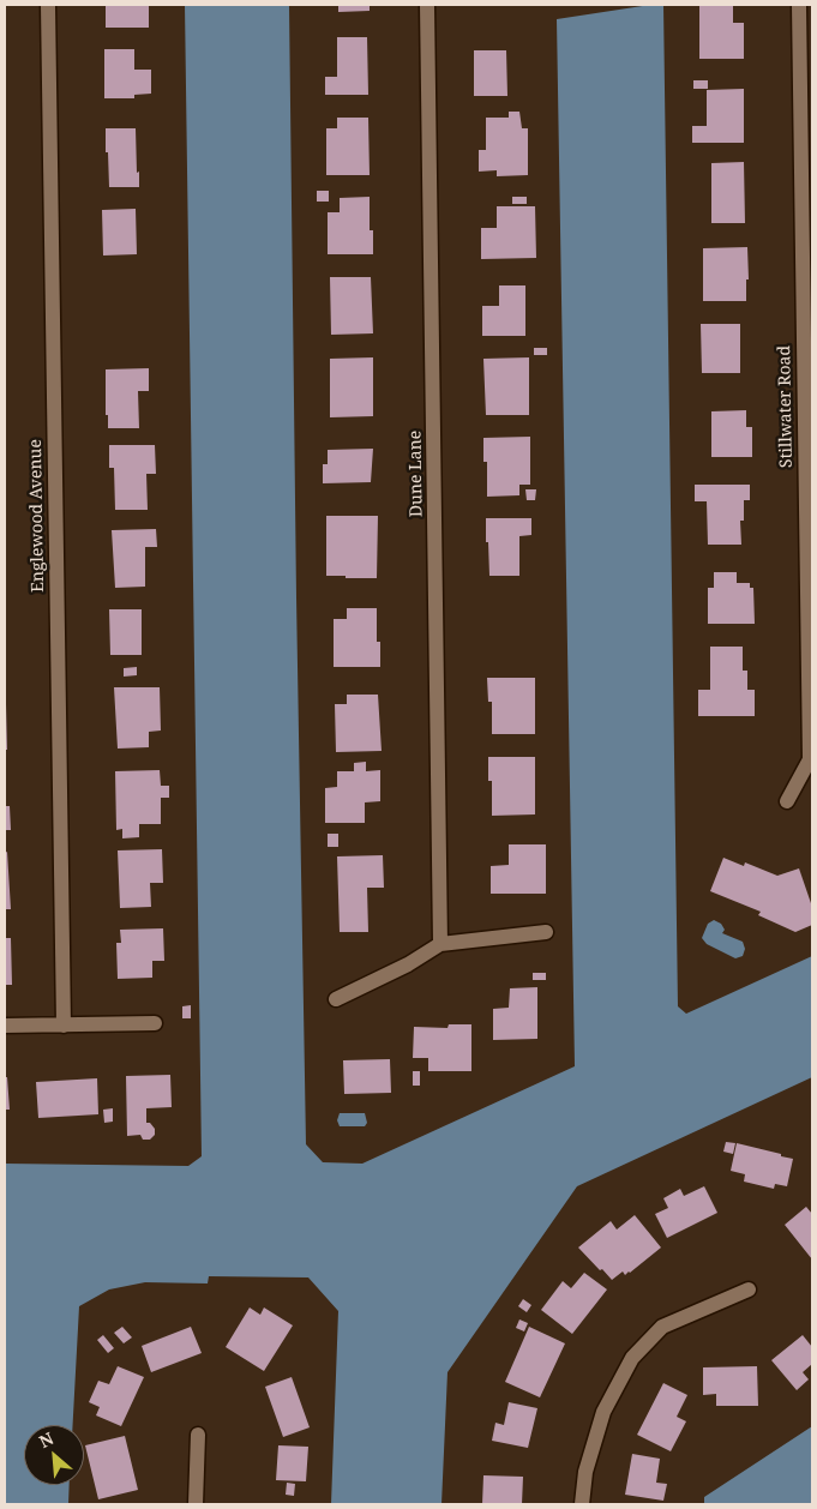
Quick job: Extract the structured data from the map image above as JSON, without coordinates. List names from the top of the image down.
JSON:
{
  "streets": {
    "street": ["Stillwater Road", "Dune Lane", "Englewood Avenue"]
  },
  "north": "top left"
}
